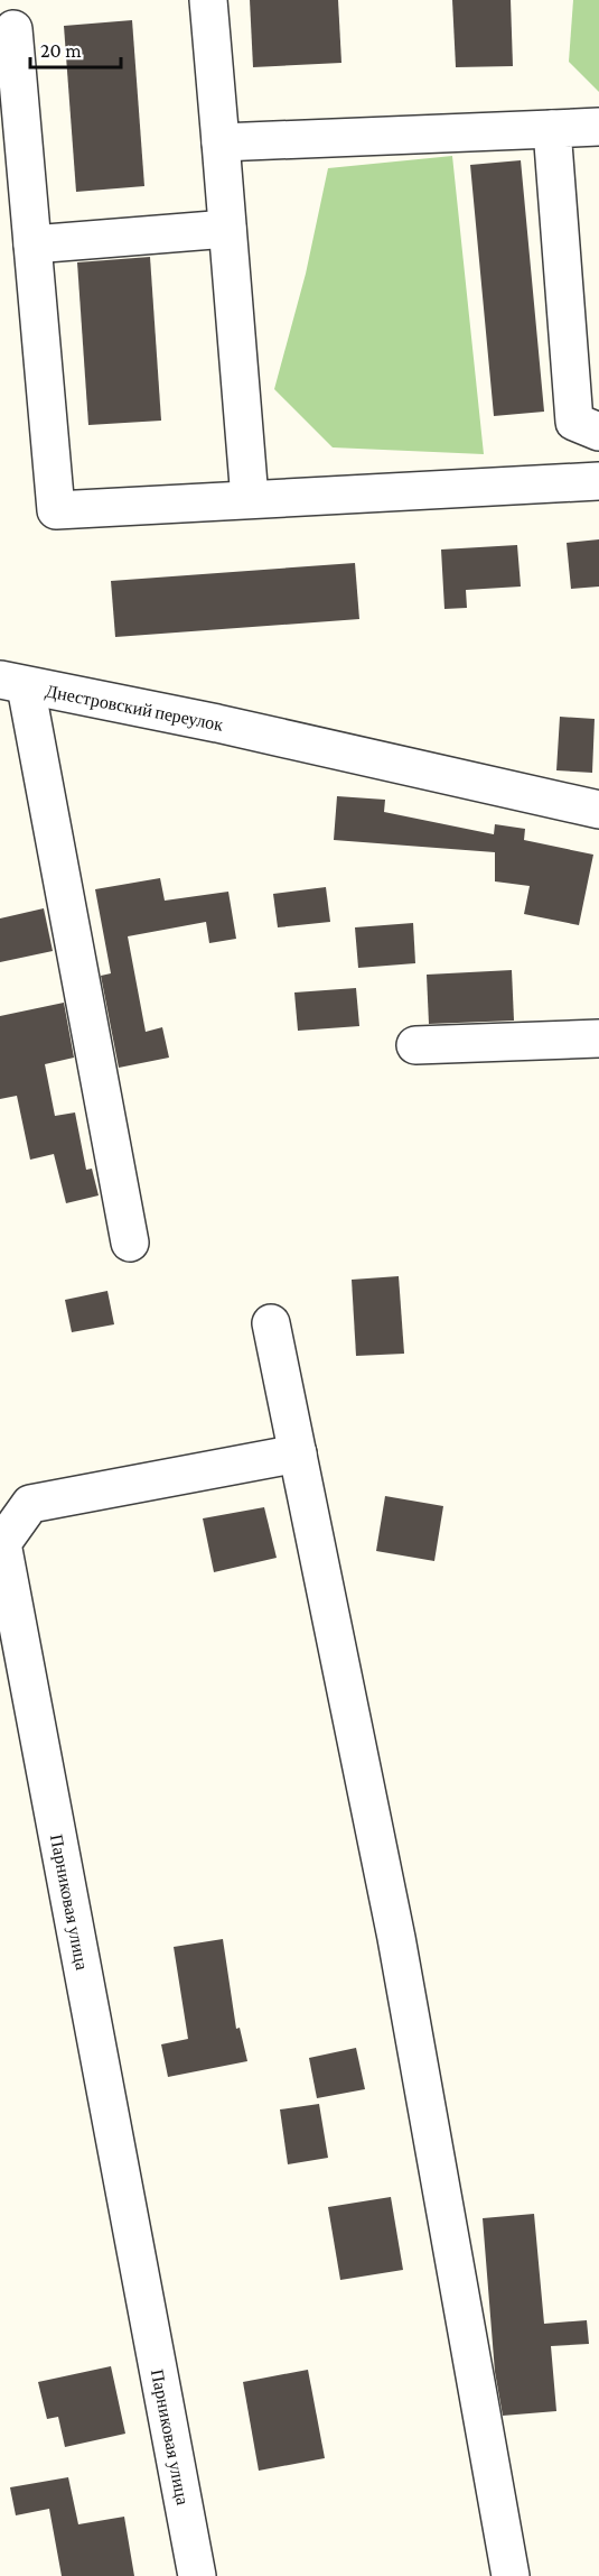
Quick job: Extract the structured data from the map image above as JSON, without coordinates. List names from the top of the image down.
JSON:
{
  "streets": {
    "street": ["Днестровский переулок", "Парниковая улица"]
  },
  "scale_bar": "20 m"
}
